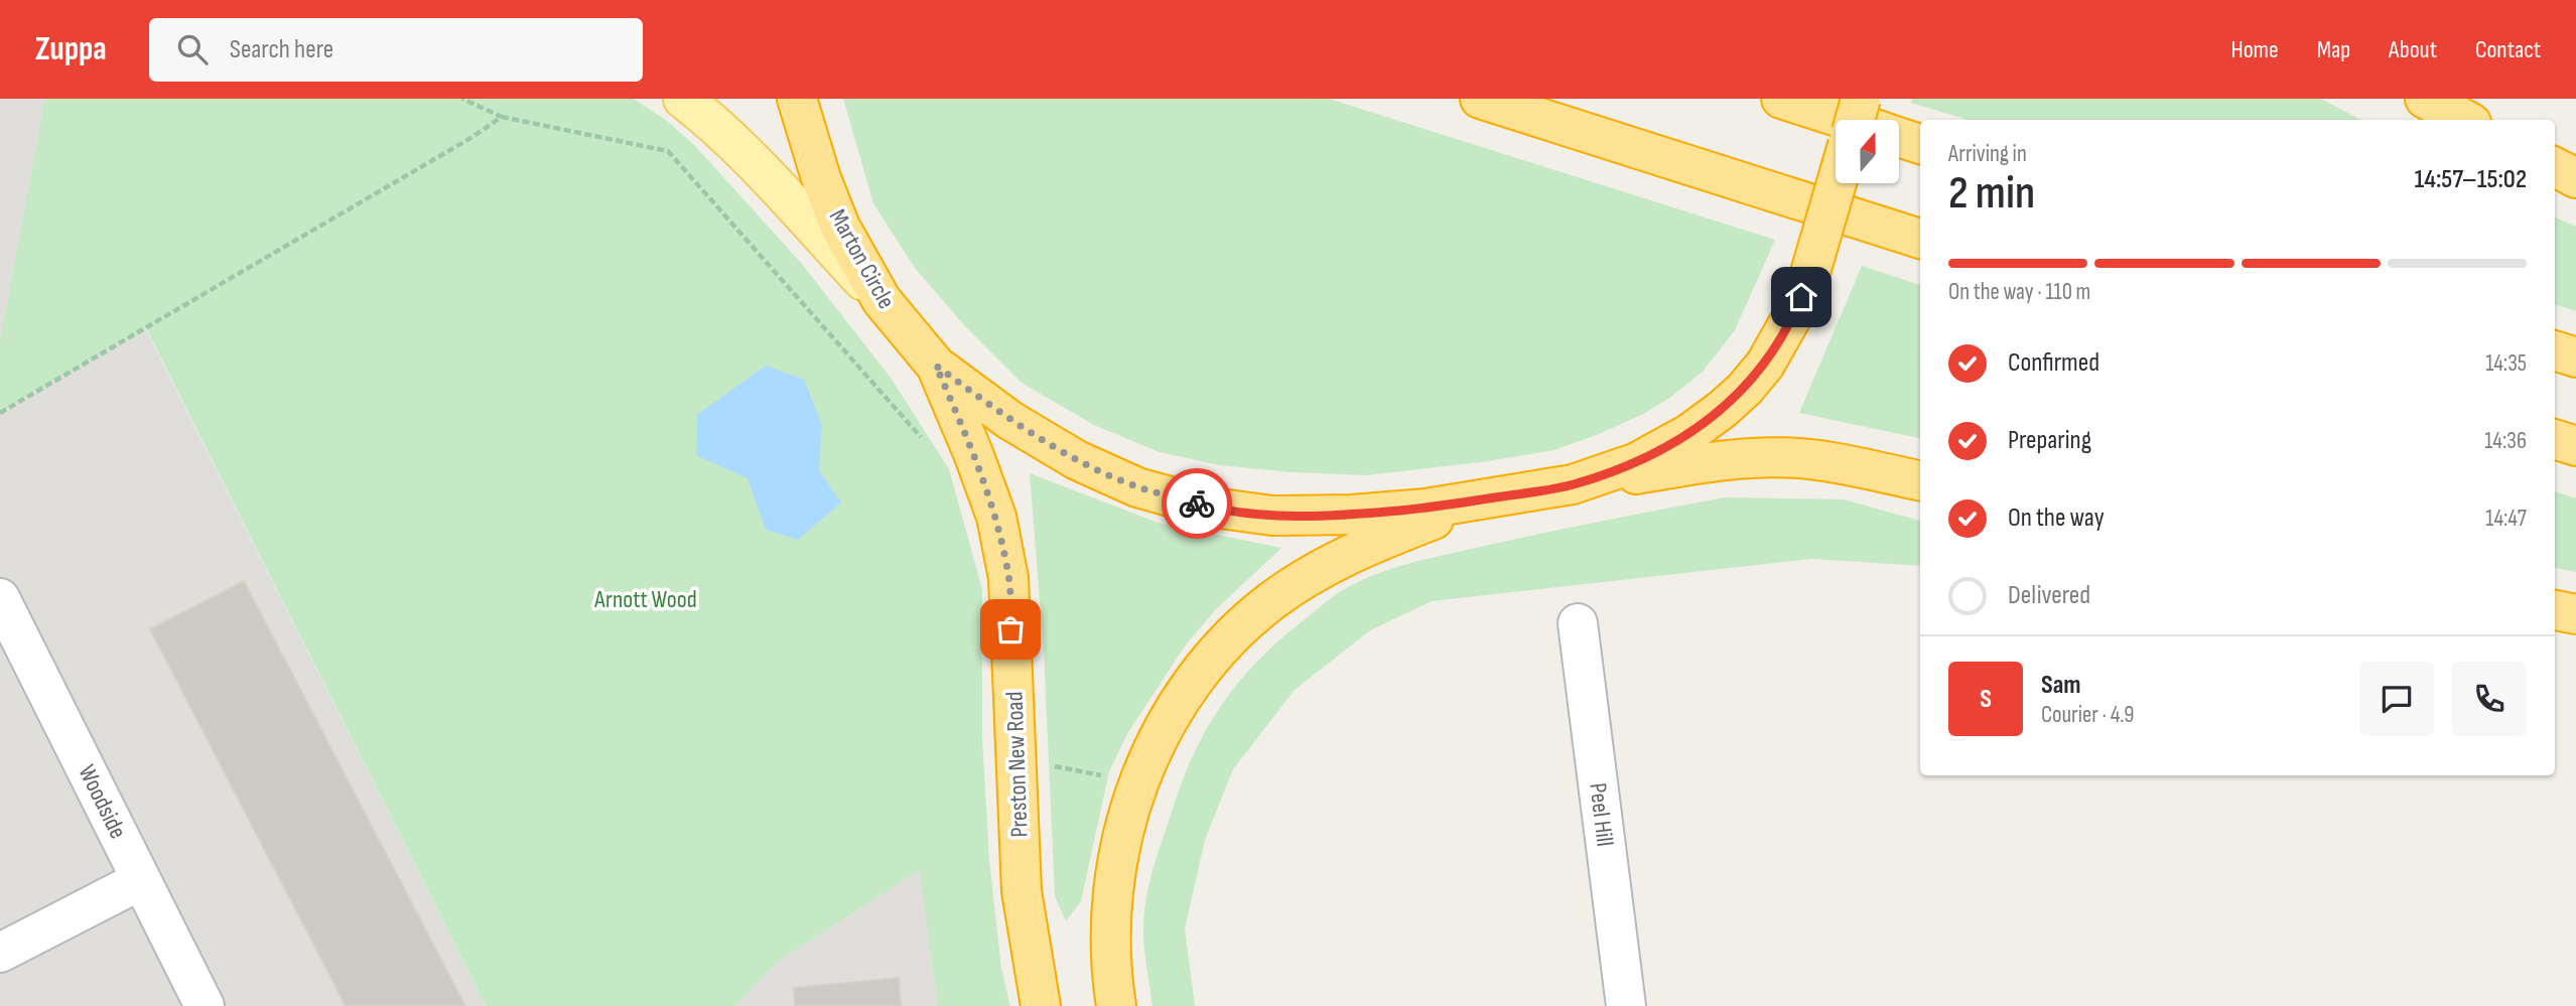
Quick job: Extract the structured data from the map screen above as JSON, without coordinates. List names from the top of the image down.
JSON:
{
  "streets": {
    "highway": ["Marton Circle", "Preston New Road"],
    "street": ["Woodside", "Peel Hill"]
  },
  "crossings": [
    ["Marton Circle", "Preston New Road"]
  ],
  "parks": ["Arnott Wood"],
  "north": "top",
  "page": {
    "header": "Zuppa",
    "search": "Search here",
    "nav": [
      "Home",
      "Map",
      "About",
      "Contact"
    ],
    "heading": ["2 min", "Arriving in", "14:57–15:02"],
    "panel": ["Sam", "Courier · 4.9"],
    "bar": "On the way · 110 m",
    "list": [
      ["Confirmed", "14:35"],
      ["Preparing", "14:36"],
      ["On the way", "14:47"],
      "Delivered"
    ],
    "round": "S"
  }
}
